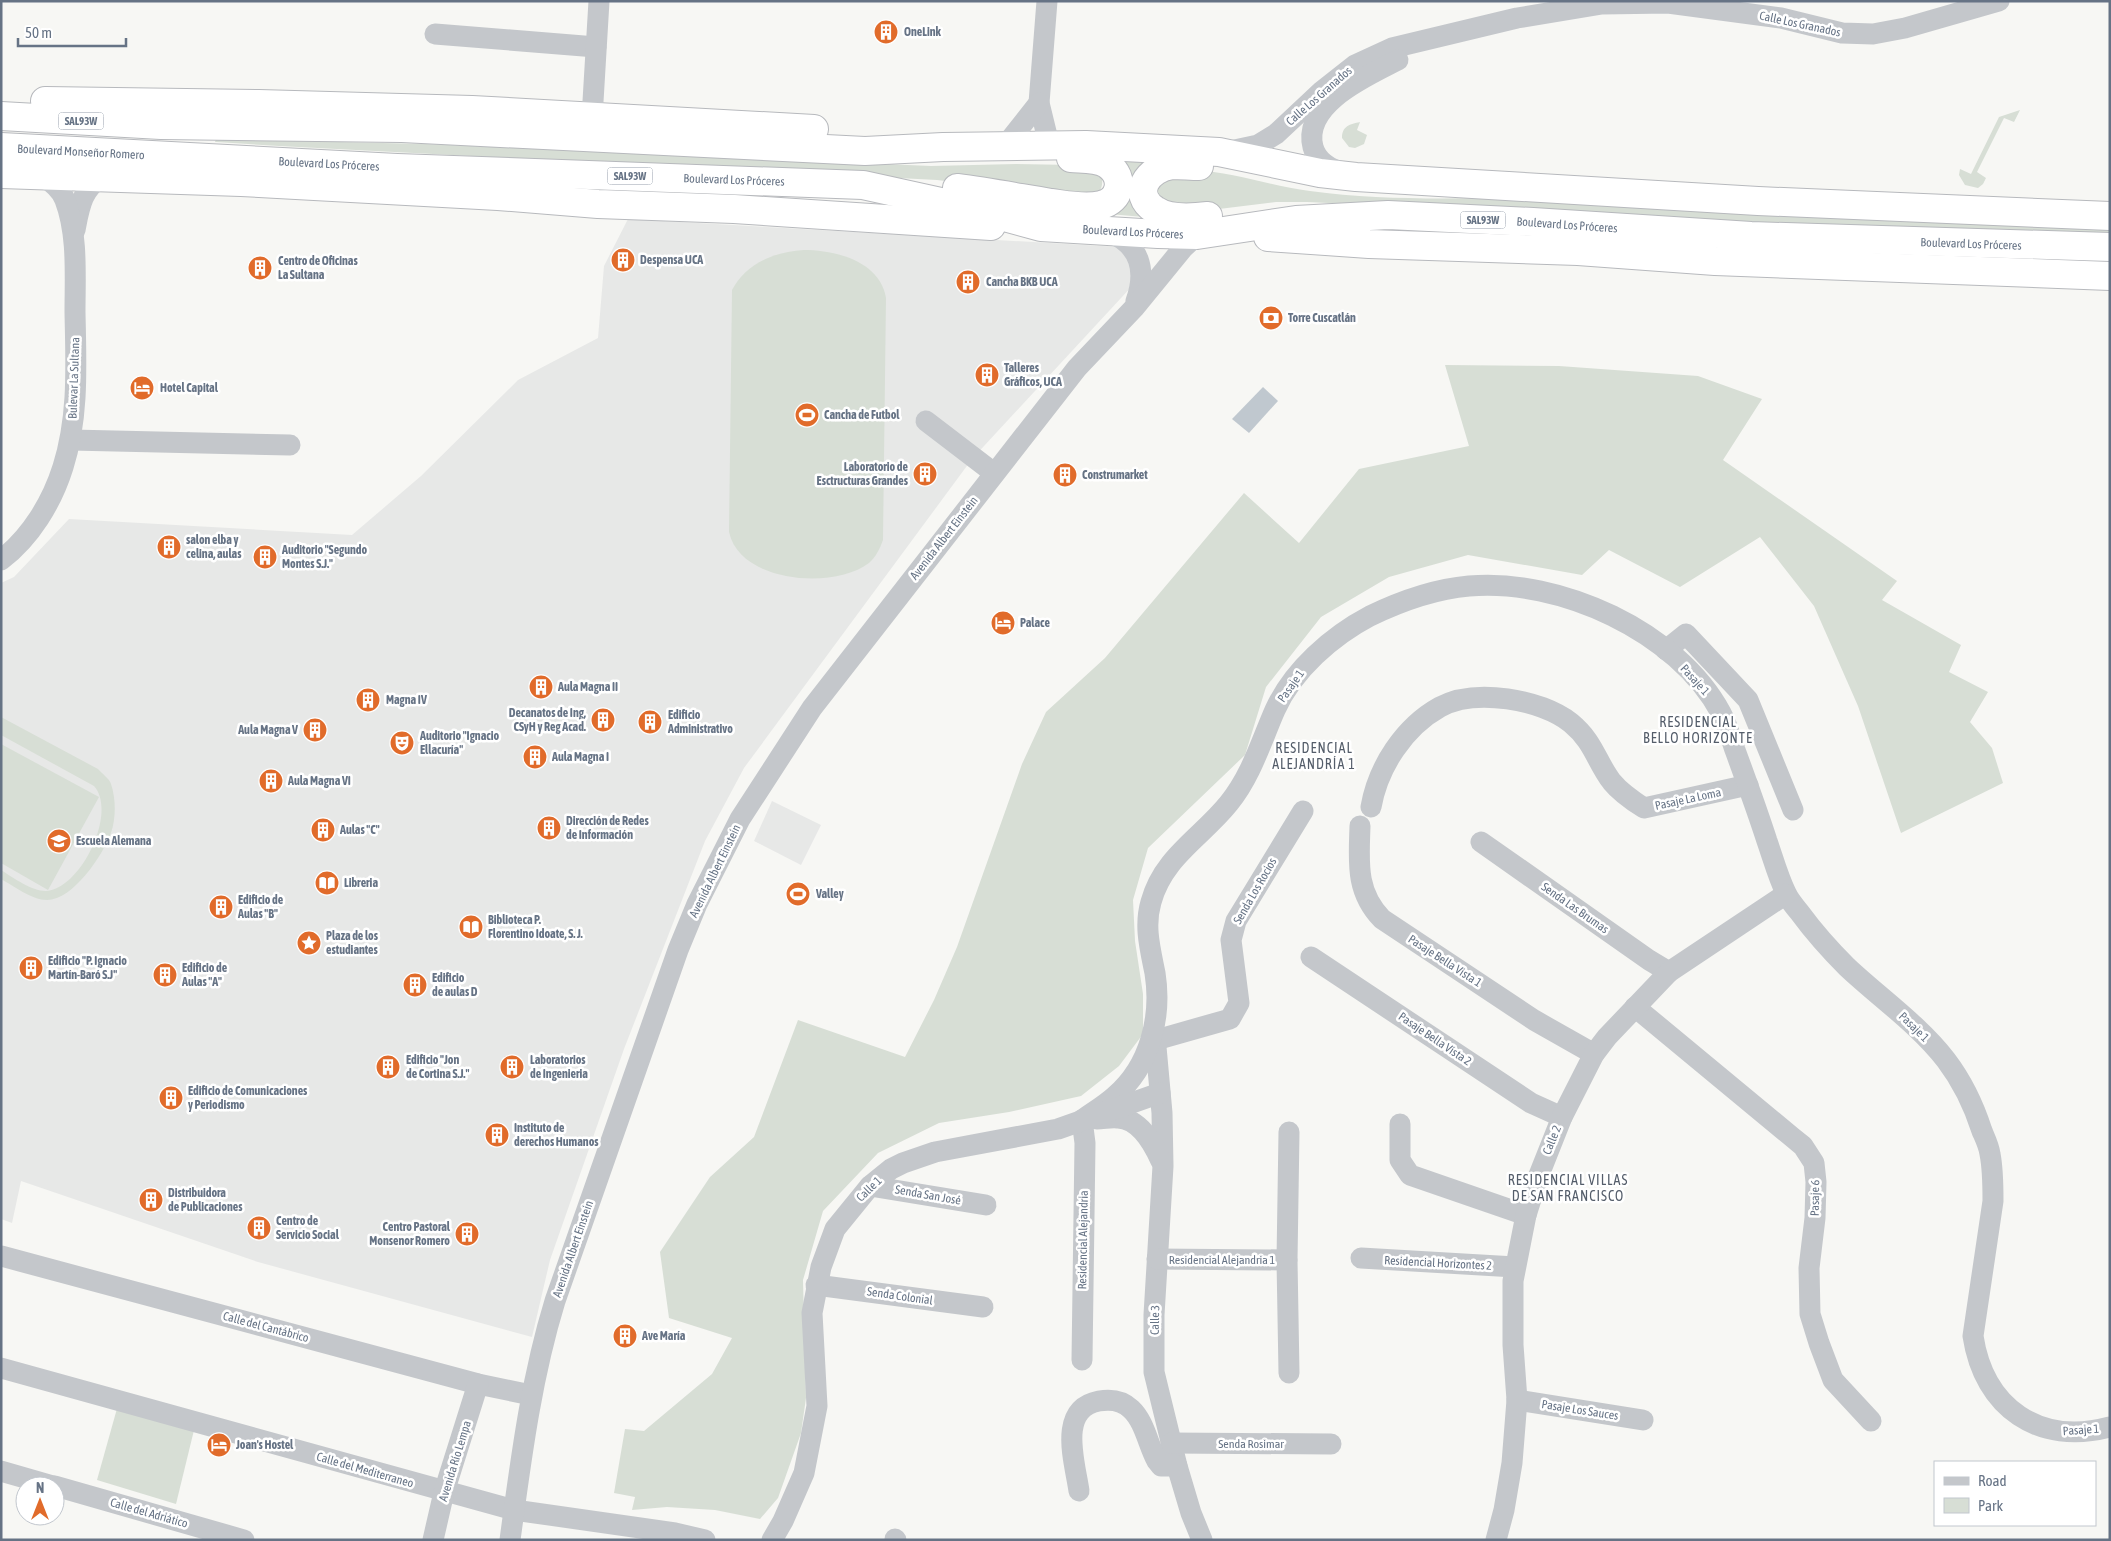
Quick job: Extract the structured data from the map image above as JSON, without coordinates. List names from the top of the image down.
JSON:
{
  "streets": {
    "highway": ["SAL93W", "Boulevard Monseñor Romero", "Boulevard Los Próceres"],
    "street": [
      "Calle Los Granados",
      "Bulevar La Sultana",
      "Avenida Albert Einstein",
      "Pasaje 1",
      "Pasaje La Loma",
      "Senda Los Rocios",
      "Senda Las Brumas",
      "Pasaje Bella Vista 1",
      "Pasaje Bella Vista 2",
      "Calle 2",
      "Calle 1",
      "Senda San José",
      "Pasaje 6",
      "Residencial Alejandria",
      "Residencial Alejandria 1",
      "Residencial Horizontes 2",
      "Senda Colonial",
      "Calle 3",
      "Calle del Cantábrico",
      "Pasaje Los Sauces",
      "Senda Rosimar",
      "Avenida Río Lempa",
      "Calle del Mediterraneo",
      "Calle del Adriático"
    ]
  },
  "crossings": [
    ["Calle Los Granados", "SAL93W"],
    ["Boulevard Monseñor Romero", "Boulevard Los Próceres"],
    ["Boulevard Los Próceres", "Avenida Albert Einstein"],
    ["Avenida Albert Einstein", "Calle del Cantábrico"],
    ["Avenida Albert Einstein", "Calle del Mediterraneo"],
    ["Pasaje 1", "Pasaje La Loma"],
    ["Pasaje 1", "Senda Los Rocios"],
    ["Pasaje 1", "Calle 2"],
    ["Senda Las Brumas", "Calle 2"],
    ["Pasaje Bella Vista 1", "Calle 2"],
    ["Pasaje Bella Vista 2", "Calle 2"],
    ["Calle 2", "Pasaje 6"],
    ["Calle 2", "Residencial Horizontes 2"],
    ["Calle 2", "Pasaje Los Sauces"],
    ["Calle 1", "Senda San José"],
    ["Calle 1", "Residencial Alejandria"],
    ["Calle 1", "Senda Colonial"],
    ["Calle 1", "Calle 3"],
    ["Residencial Alejandria 1", "Calle 3"],
    ["Calle 3", "Senda Rosimar"],
    ["Calle del Cantábrico", "Avenida Río Lempa"],
    ["Avenida Río Lempa", "Calle del Mediterraneo"]
  ],
  "districts": ["RESIDENCIAL BELLO HORIZONTE", "RESIDENCIAL ALEJANDRÍA 1", "RESIDENCIAL VILLAS DE SAN FRANCISCO"],
  "places": {
    "building": [
      "OneLink",
      "Despensa UCA",
      "Centro de Oficinas La Sultana",
      "Cancha BKB UCA",
      "Talleres Gráficos, UCA",
      "Laboratorio de Esctructuras Grandes",
      "Construmarket",
      "salon elba y celina, aulas",
      "Auditorio \"Segundo Montes S.J.\"",
      "Aula Magna II",
      "Magna IV",
      "Decanatos de Ing, CSyH y Reg Acad.",
      "Edificio Administrativo",
      "Aula Magna V",
      "Aula Magna I",
      "Aula Magna VI",
      "Dirección de Redes de Información",
      "Aulas \"C\"",
      "Edificio de Aulas \"B\"",
      "Edificio \"P. Ignacio Martín-Baró S.J\"",
      "Edificio de Aulas \"A\"",
      "Edificio de aulas D",
      "Edificio \"Jon de Cortina S.J.\"",
      "Laboratorios de Ingenieria",
      "Edificio de Comunicaciones y Periodismo",
      "Instituto de derechos Humanos",
      "Distribuidora de Publicaciones",
      "Centro de Servicio Social",
      "Centro Pastoral Monsenor Romero",
      "Ave María"
    ],
    "bank": ["Torre Cuscatlán"],
    "hotel": ["Hotel Capital", "Palace", "Joan's Hostel"],
    "sports": ["Cancha de Futbol", "Valley"],
    "theatre": ["Auditorio \"Ignacio Ellacuría\""],
    "school or university": ["Escuela Alemana"],
    "library": ["Libreria", "Biblioteca P. Florentino Idoate, S. J."],
    "place": ["Plaza de los estudiantes"]
  },
  "legend": ["Road", "Park"],
  "scale_bar": "50 m",
  "north": "top"
}
